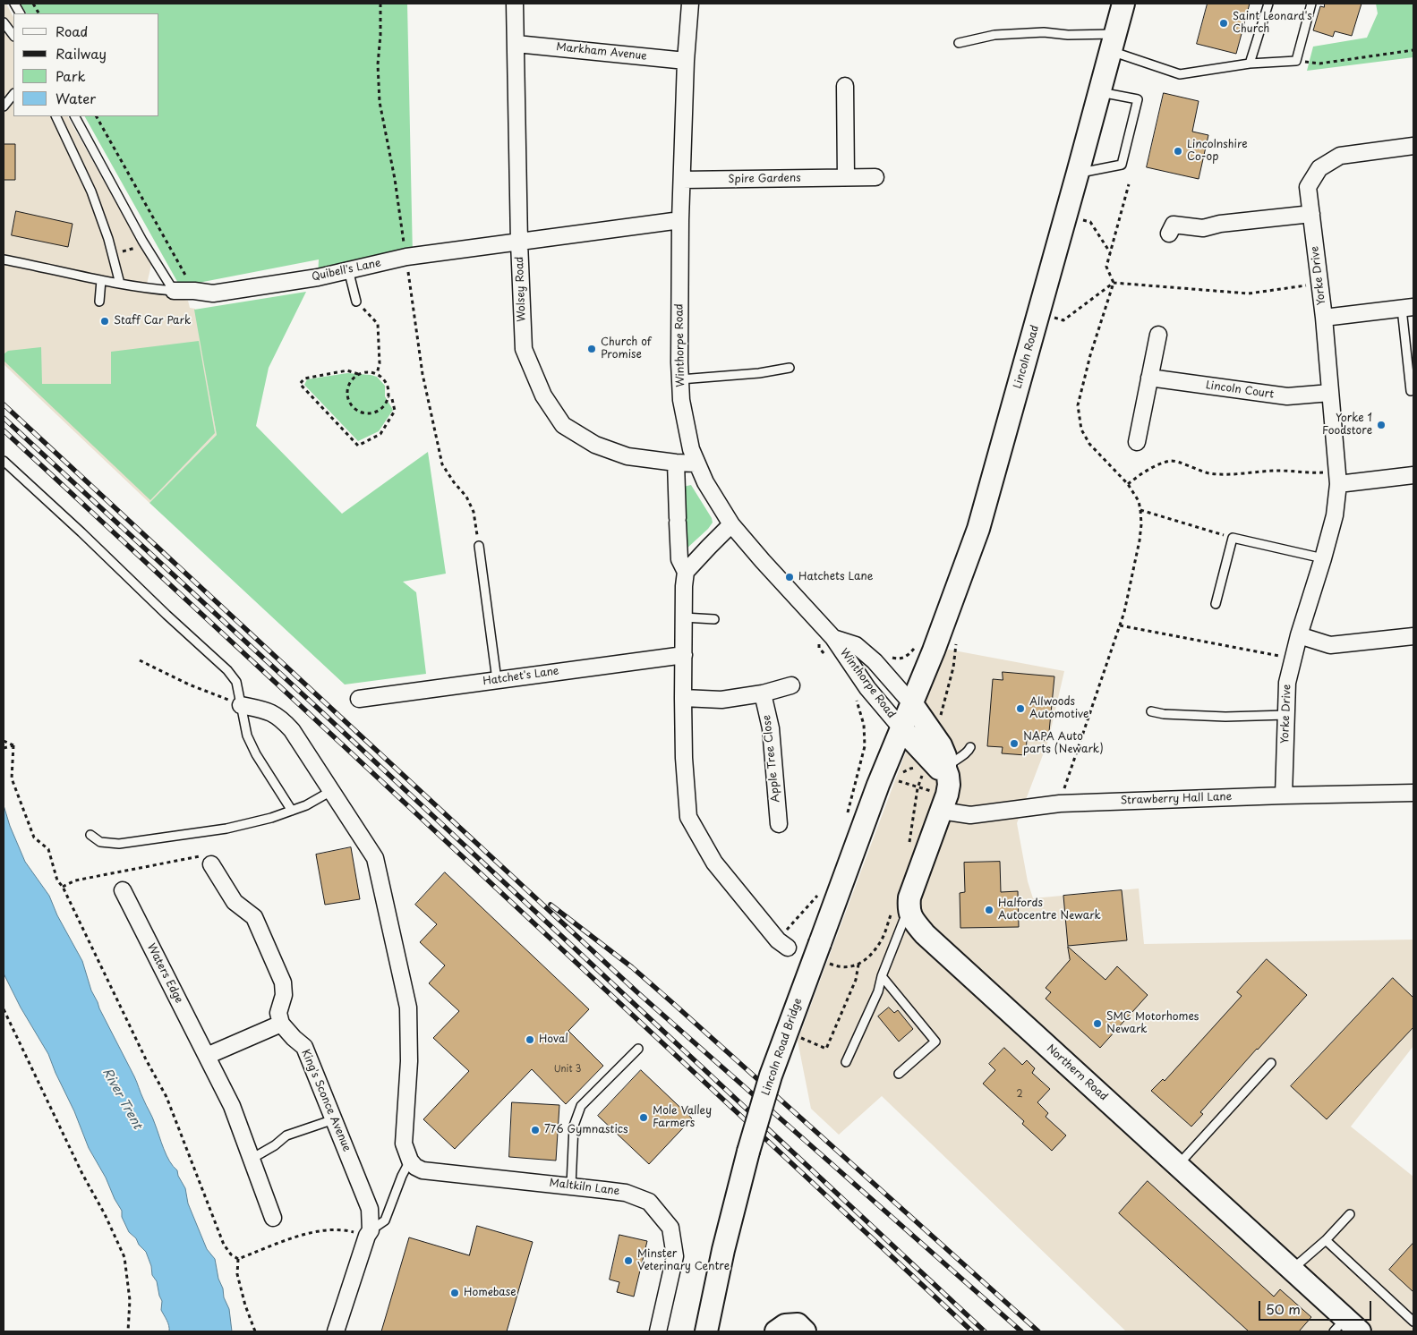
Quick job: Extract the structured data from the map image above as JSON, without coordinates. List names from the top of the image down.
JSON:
{
  "streets": {
    "main road": ["Lincoln Road", "Lincoln Road Bridge", "Northern Road"],
    "street": [
      "Markham Avenue",
      "Spire Gardens",
      "Quibell's Lane",
      "Yorke Drive",
      "Wolsey Road",
      "Winthorpe Road",
      "Lincoln Court",
      "Hatchet's Lane",
      "Apple Tree Close",
      "Strawberry Hall Lane",
      "Waters Edge",
      "King's Sconce Avenue",
      "Maltkiln Lane"
    ]
  },
  "crossings": [
    ["Markham Avenue", "Wolsey Road"],
    ["Markham Avenue", "Winthorpe Road"],
    ["Spire Gardens", "Winthorpe Road"],
    ["Quibell's Lane", "Wolsey Road"],
    ["Quibell's Lane", "Winthorpe Road"],
    ["Yorke Drive", "Lincoln Court"],
    ["Yorke Drive", "Strawberry Hall Lane"],
    ["Wolsey Road", "Winthorpe Road"],
    ["Winthorpe Road", "Lincoln Road"],
    ["Winthorpe Road", "Lincoln Road Bridge"],
    ["Lincoln Road", "Lincoln Road Bridge"]
  ],
  "water": ["River Trent"],
  "places": [
    "Saint Leonard's Church",
    "Lincolnshire Co-op",
    "Staff Car Park",
    "Church of Promise",
    "Yorke 1 Foodstore",
    "Hatchets Lane",
    "Allwoods Automotive",
    "NAPA Auto parts (Newark)",
    "Halfords Autocentre Newark",
    "SMC Motorhomes Newark",
    "Hoval",
    "Mole Valley Farmers",
    "776 Gymnastics",
    "Minster Veterinary Centre",
    "Homebase"
  ],
  "house_numbers": ["Unit 3", "2"],
  "legend": [
    "Road",
    "Railway",
    "Park",
    "Water"
  ],
  "scale_bar": "50 m"
}
